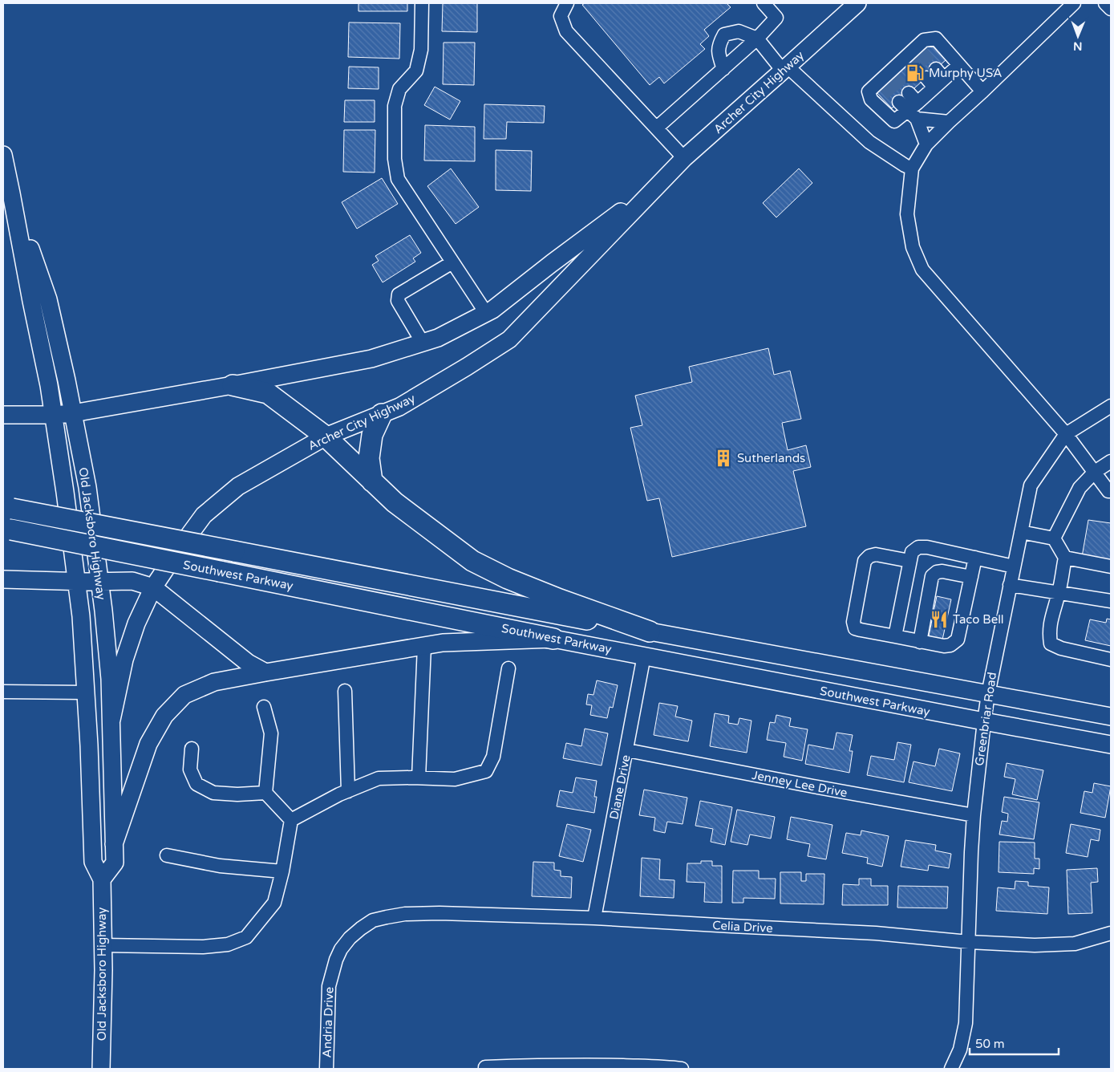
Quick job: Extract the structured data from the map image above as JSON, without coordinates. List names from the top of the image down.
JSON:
{
  "streets": {
    "highway": ["Southwest Parkway"],
    "main road": ["Archer City Highway", "Old Jacksboro Highway"],
    "street": [
      "Greenbriar Road",
      "Jenney Lee Drive",
      "Diane Drive",
      "Celia Drive",
      "Andria Drive"
    ]
  },
  "crossings": [
    ["Archer City Highway", "Old Jacksboro Highway"],
    ["Southwest Parkway", "Greenbriar Road"],
    ["Southwest Parkway", "Diane Drive"],
    ["Greenbriar Road", "Jenney Lee Drive"],
    ["Greenbriar Road", "Celia Drive"],
    ["Jenney Lee Drive", "Diane Drive"],
    ["Diane Drive", "Celia Drive"],
    ["Celia Drive", "Andria Drive"]
  ],
  "places": {
    "fuel station": ["Murphy USA"],
    "building": ["Sutherlands"],
    "restaurant": ["Taco Bell"]
  },
  "scale_bar": "50 m",
  "north": "bottom"
}
